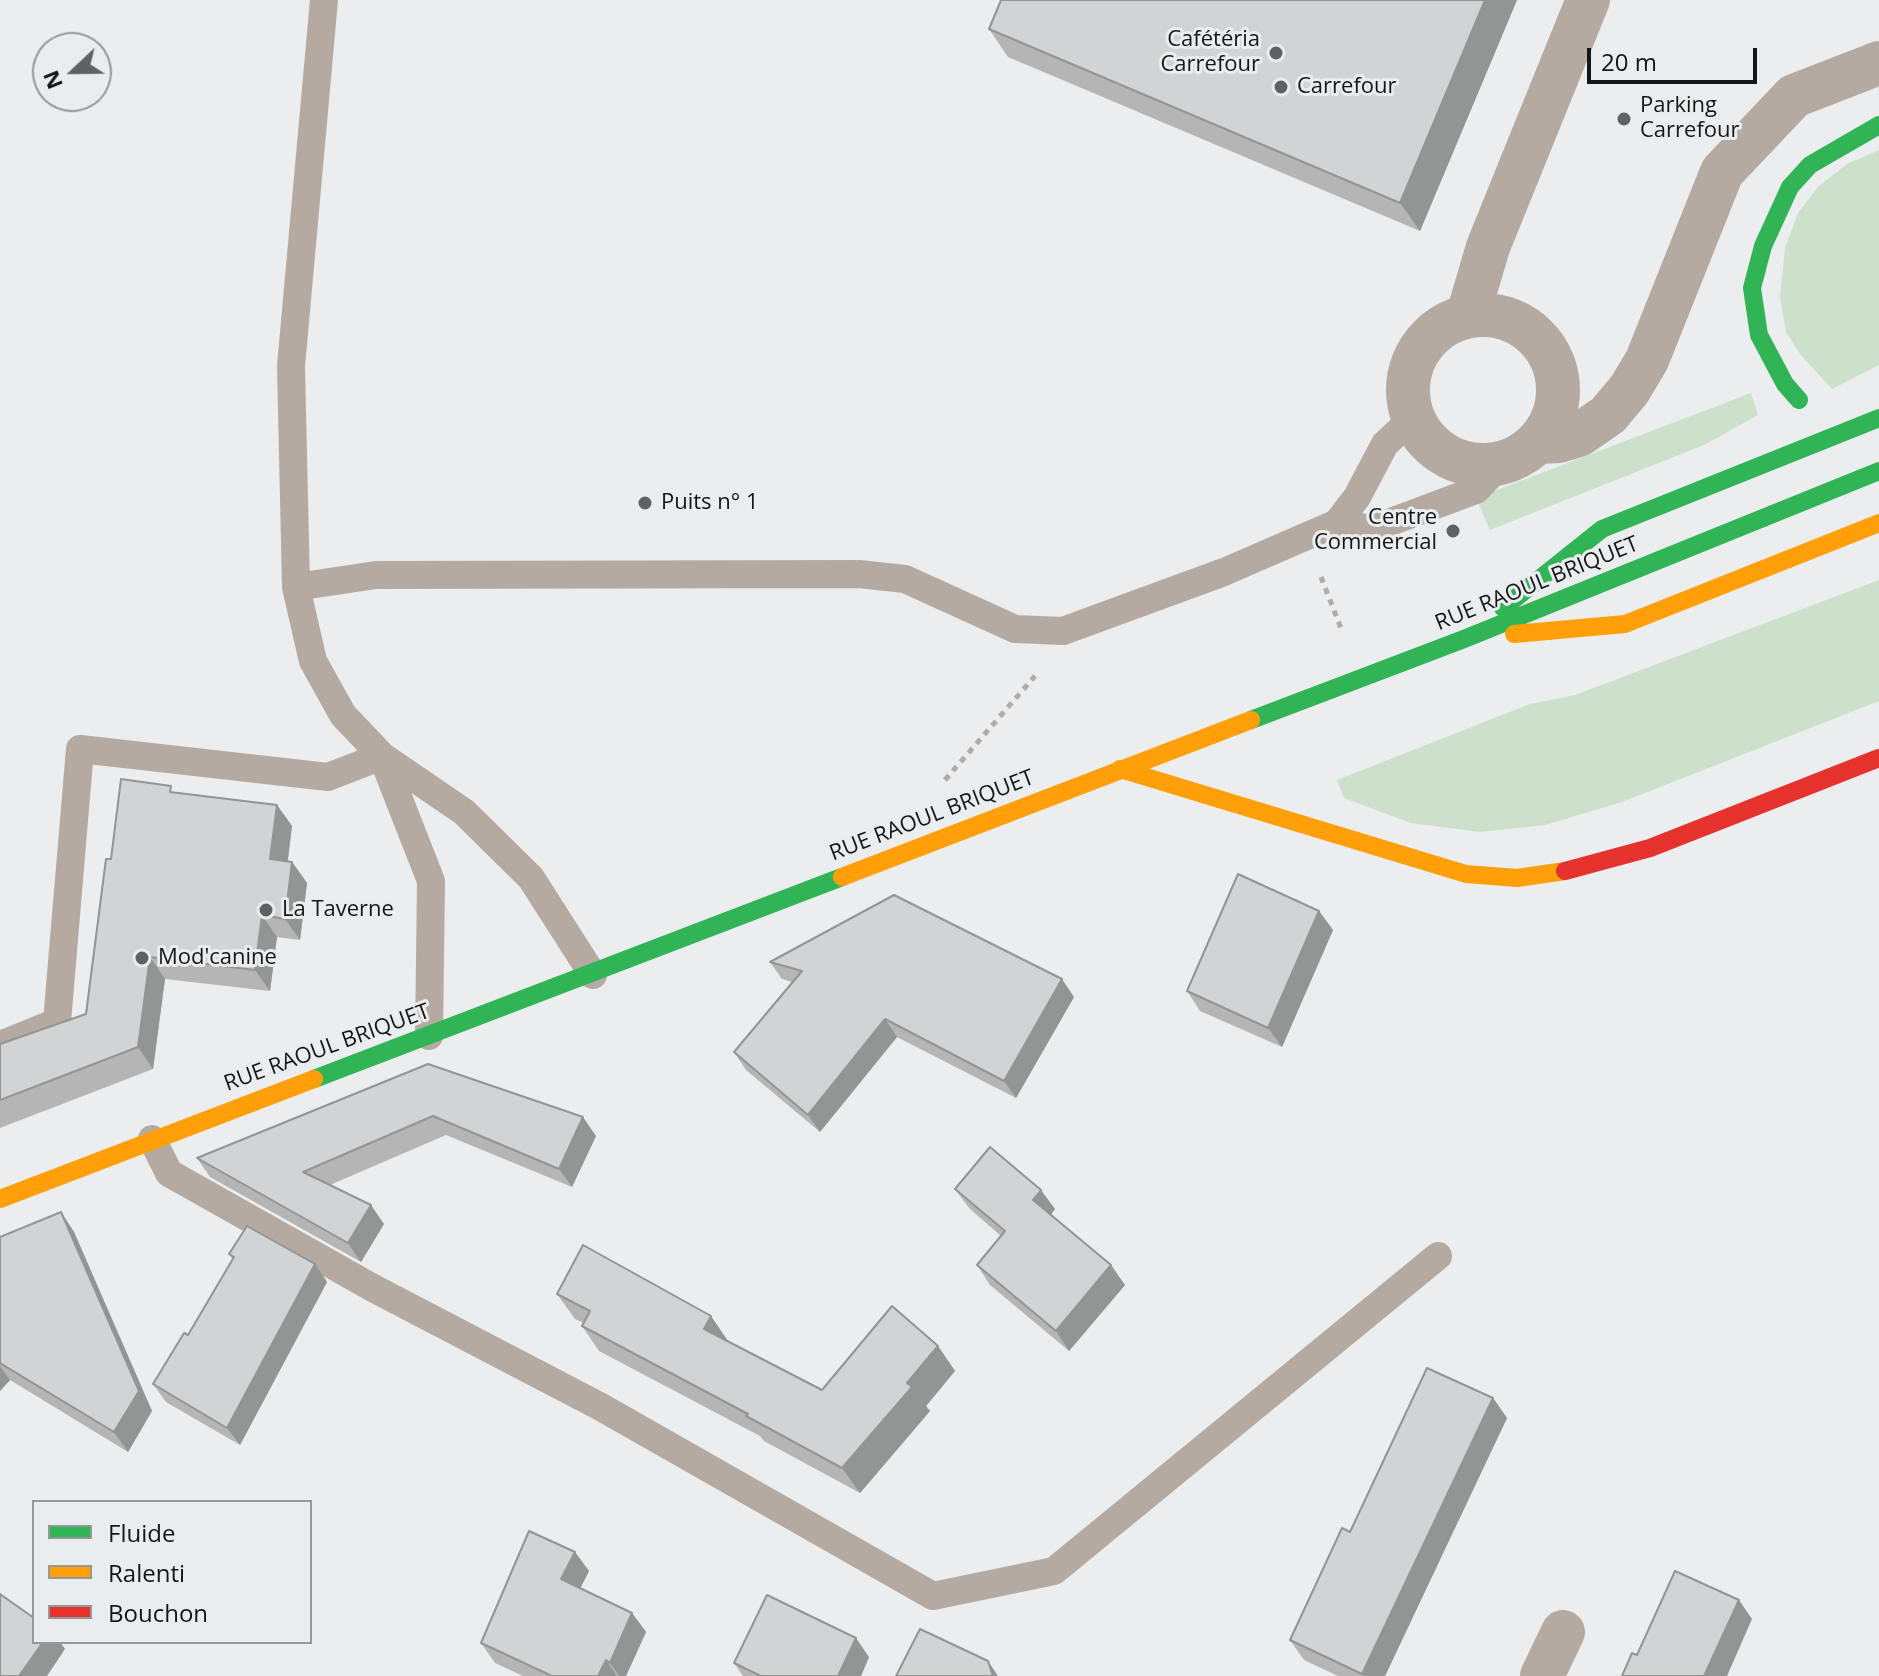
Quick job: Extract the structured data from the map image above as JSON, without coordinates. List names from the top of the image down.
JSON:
{
  "streets": {
    "street": ["RUE RAOUL BRIQUET"]
  },
  "places": [
    "Cafétéria Carrefour",
    "Carrefour",
    "Parking Carrefour",
    "Puits n° 1",
    "Centre Commercial",
    "La Taverne",
    "Mod'canine"
  ],
  "legend": ["Fluide", "Ralenti", "Bouchon"],
  "scale_bar": "20 m",
  "north": "left"
}
